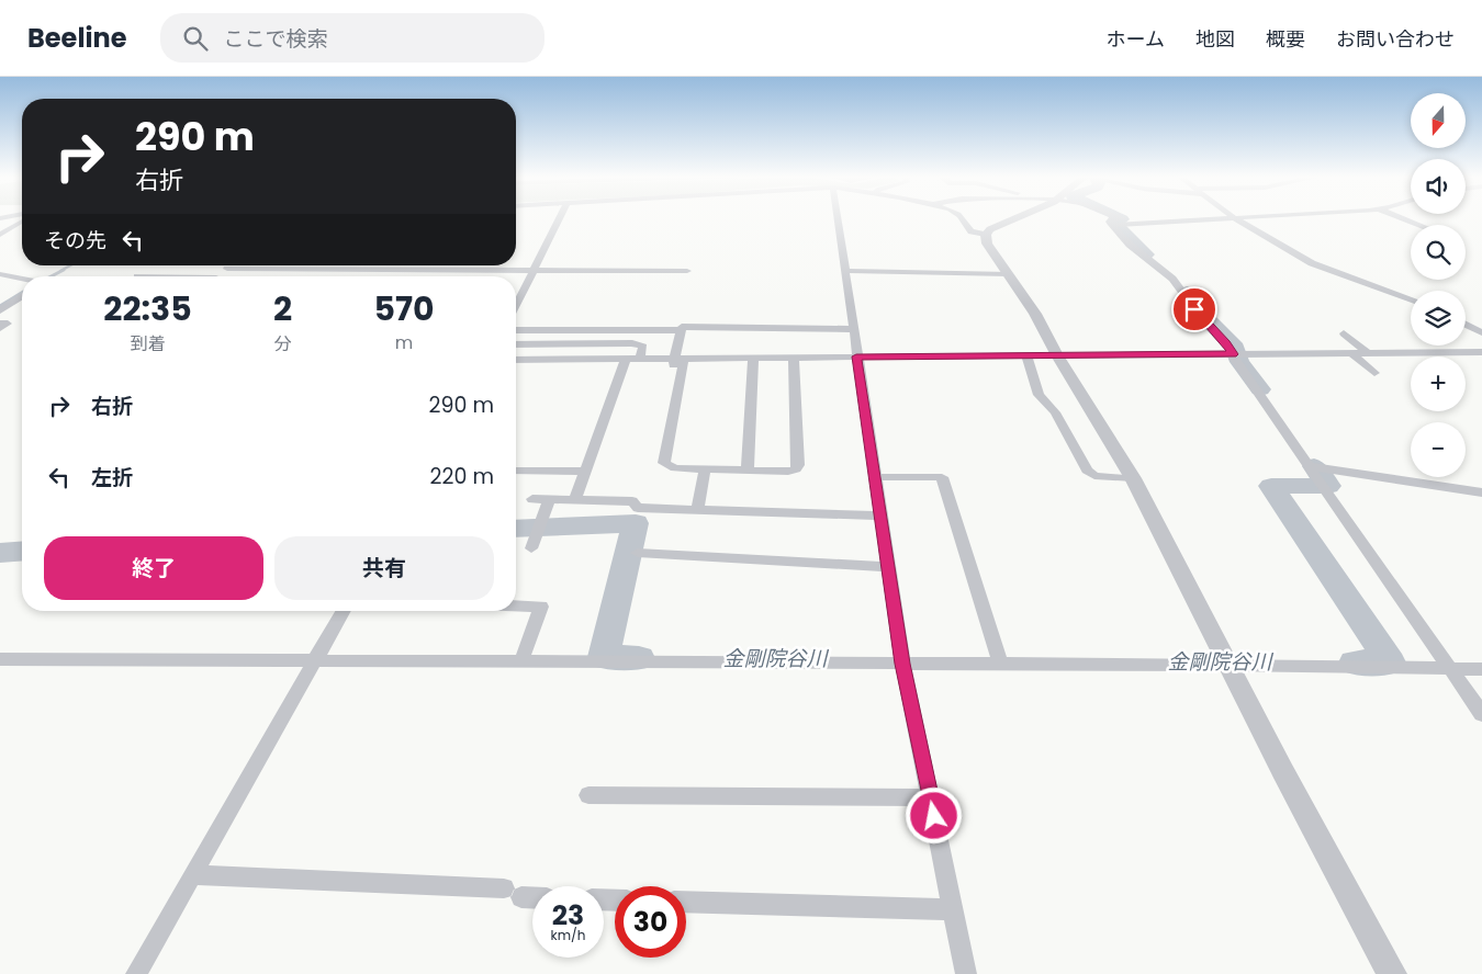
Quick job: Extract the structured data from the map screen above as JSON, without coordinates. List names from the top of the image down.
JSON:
{
  "water": ["金剛院谷川"],
  "north": "bottom",
  "page": {
    "header": "Beeline",
    "search": "ここで検索",
    "nav": [
      "ホーム",
      "地図",
      "概要",
      "お問い合わせ"
    ],
    "map_buttons": ["+", "−"],
    "turn": ["290 m", "右折"],
    "then": "その先",
    "eta": [
      "22:35",
      "到着",
      "2",
      "分",
      "570",
      "m"
    ],
    "list": [
      {
        "name": "右折",
        "value": "290 m"
      },
      {
        "name": "左折",
        "value": "220 m"
      }
    ],
    "buttons": ["終了", "共有"],
    "speed": "23 km/h",
    "limit": "30"
  }
}
